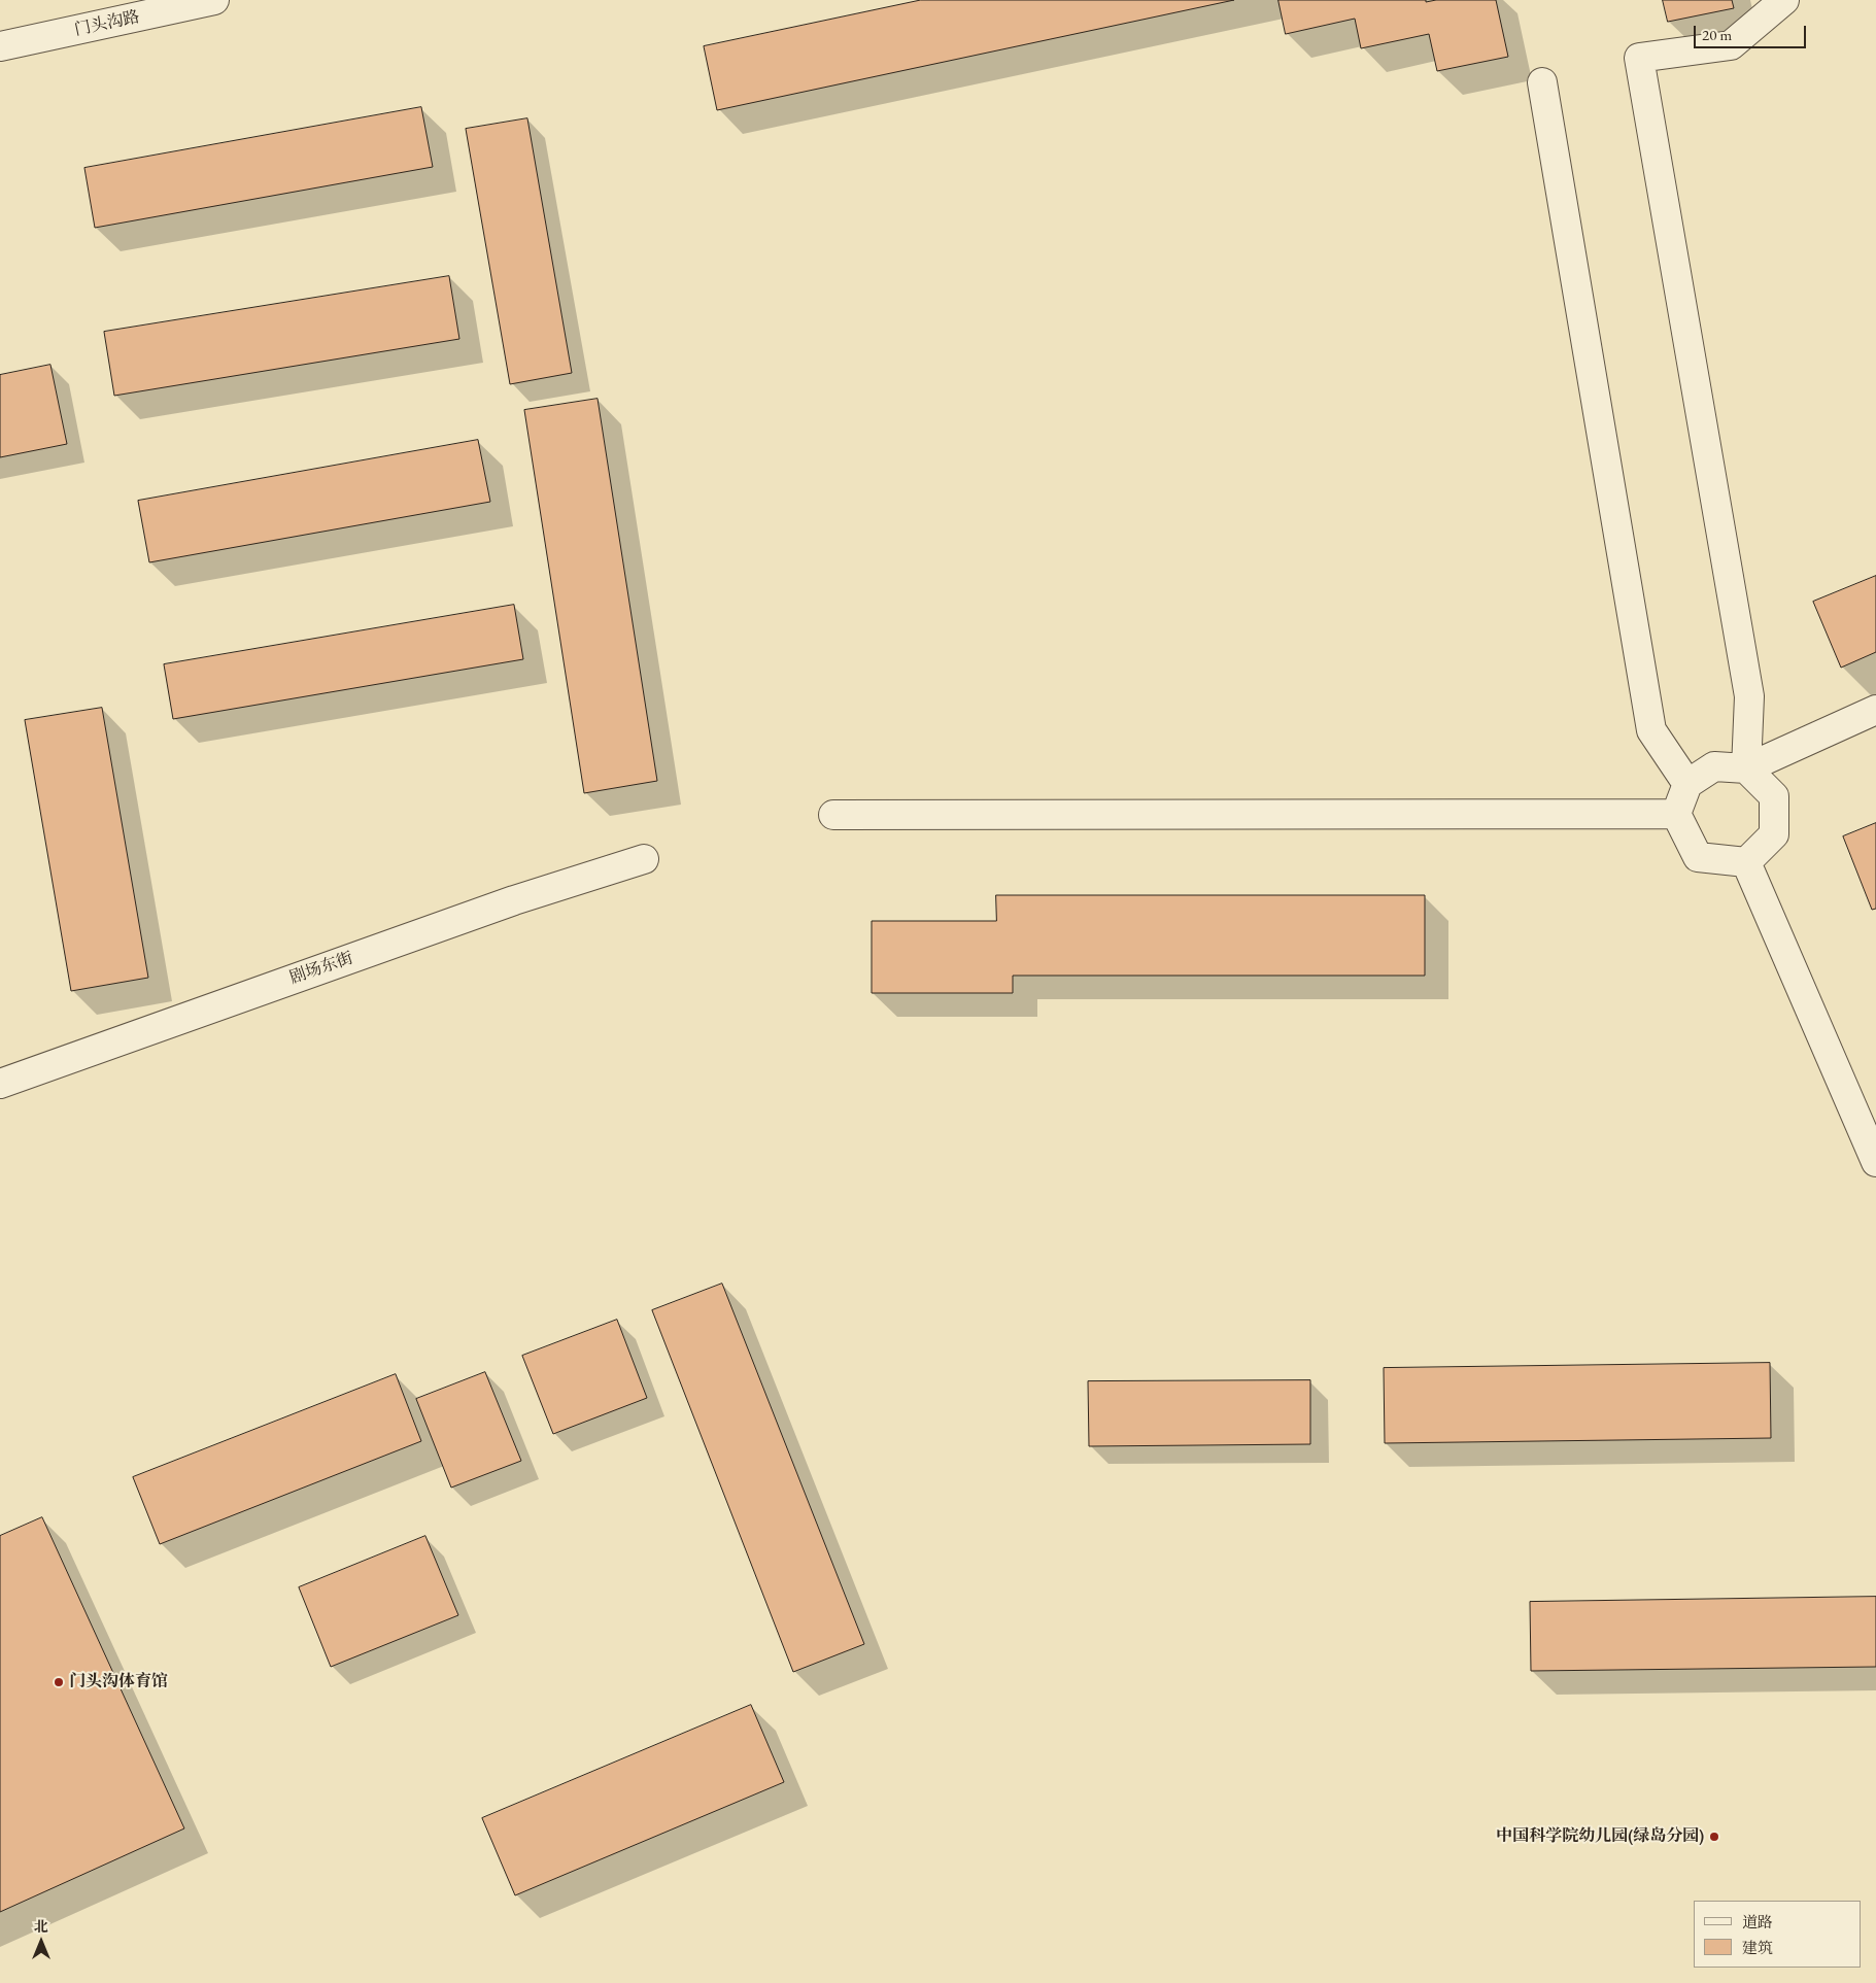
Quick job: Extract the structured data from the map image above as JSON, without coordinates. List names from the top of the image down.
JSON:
{
  "streets": {
    "street": ["门头沟路", "剧场东街"]
  },
  "places": ["门头沟体育馆", "中国科学院幼儿园(绿岛分园)"],
  "legend": ["道路", "建筑"],
  "scale_bar": "20 m",
  "north": "top"
}
